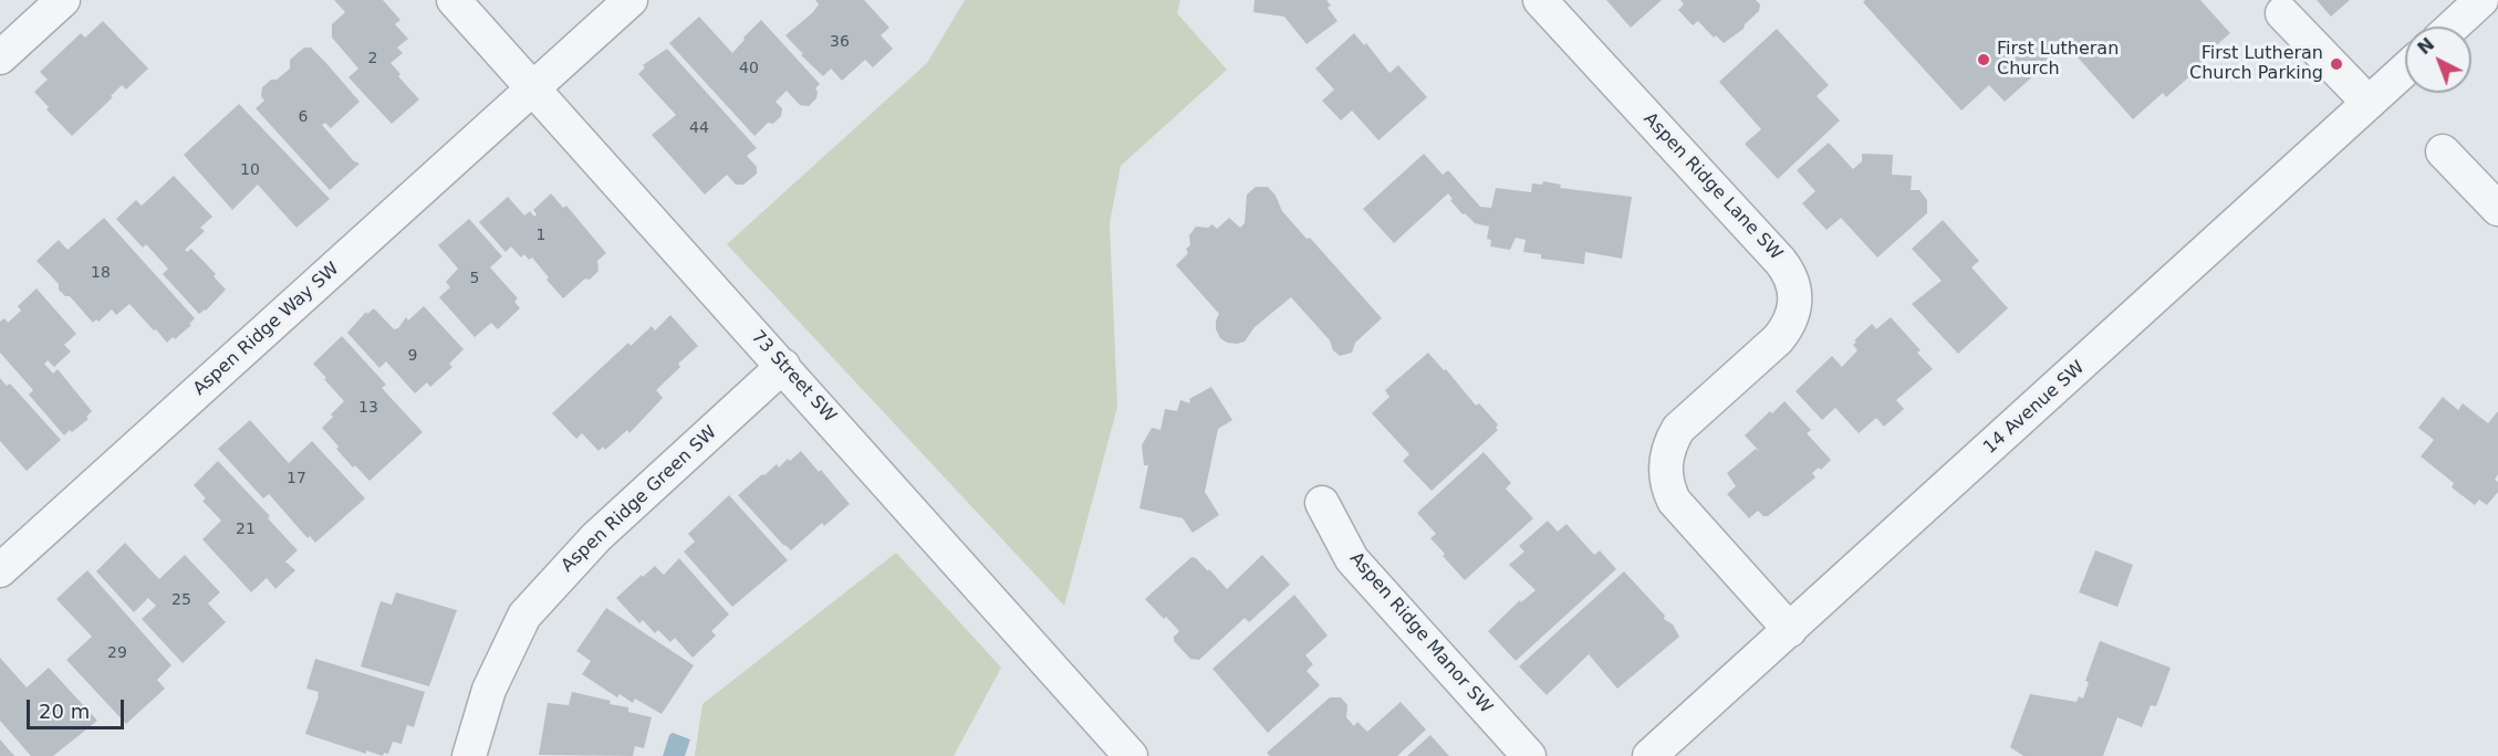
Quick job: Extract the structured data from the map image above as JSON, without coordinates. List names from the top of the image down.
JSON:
{
  "streets": {
    "street": [
      "Aspen Ridge Lane SW",
      "Aspen Ridge Way SW",
      "73 Street SW",
      "14 Avenue SW",
      "Aspen Ridge Green SW",
      "Aspen Ridge Manor SW"
    ]
  },
  "crossings": [
    ["Aspen Ridge Lane SW", "14 Avenue SW"],
    ["Aspen Ridge Way SW", "73 Street SW"],
    ["73 Street SW", "Aspen Ridge Green SW"]
  ],
  "places": ["First Lutheran Church", "First Lutheran Church Parking"],
  "house_numbers": [
    "36",
    "2",
    "40",
    "6",
    "44",
    "10",
    "1",
    "18",
    "5",
    "9",
    "13",
    "17",
    "21",
    "25",
    "29"
  ],
  "scale_bar": "20 m",
  "north": "top left"
}
